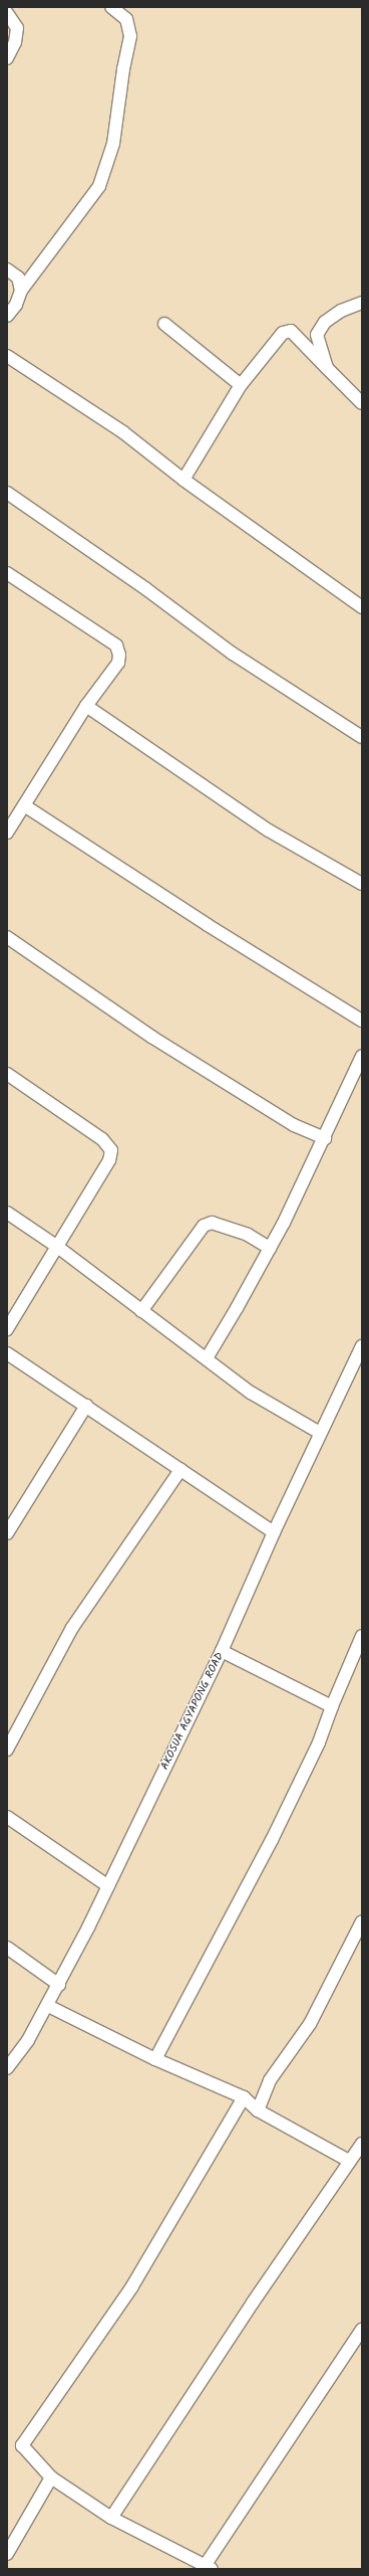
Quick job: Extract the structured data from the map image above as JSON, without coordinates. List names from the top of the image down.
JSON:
{
  "streets": {
    "street": ["AKOSUA AGYAPONG ROAD"]
  }
}
